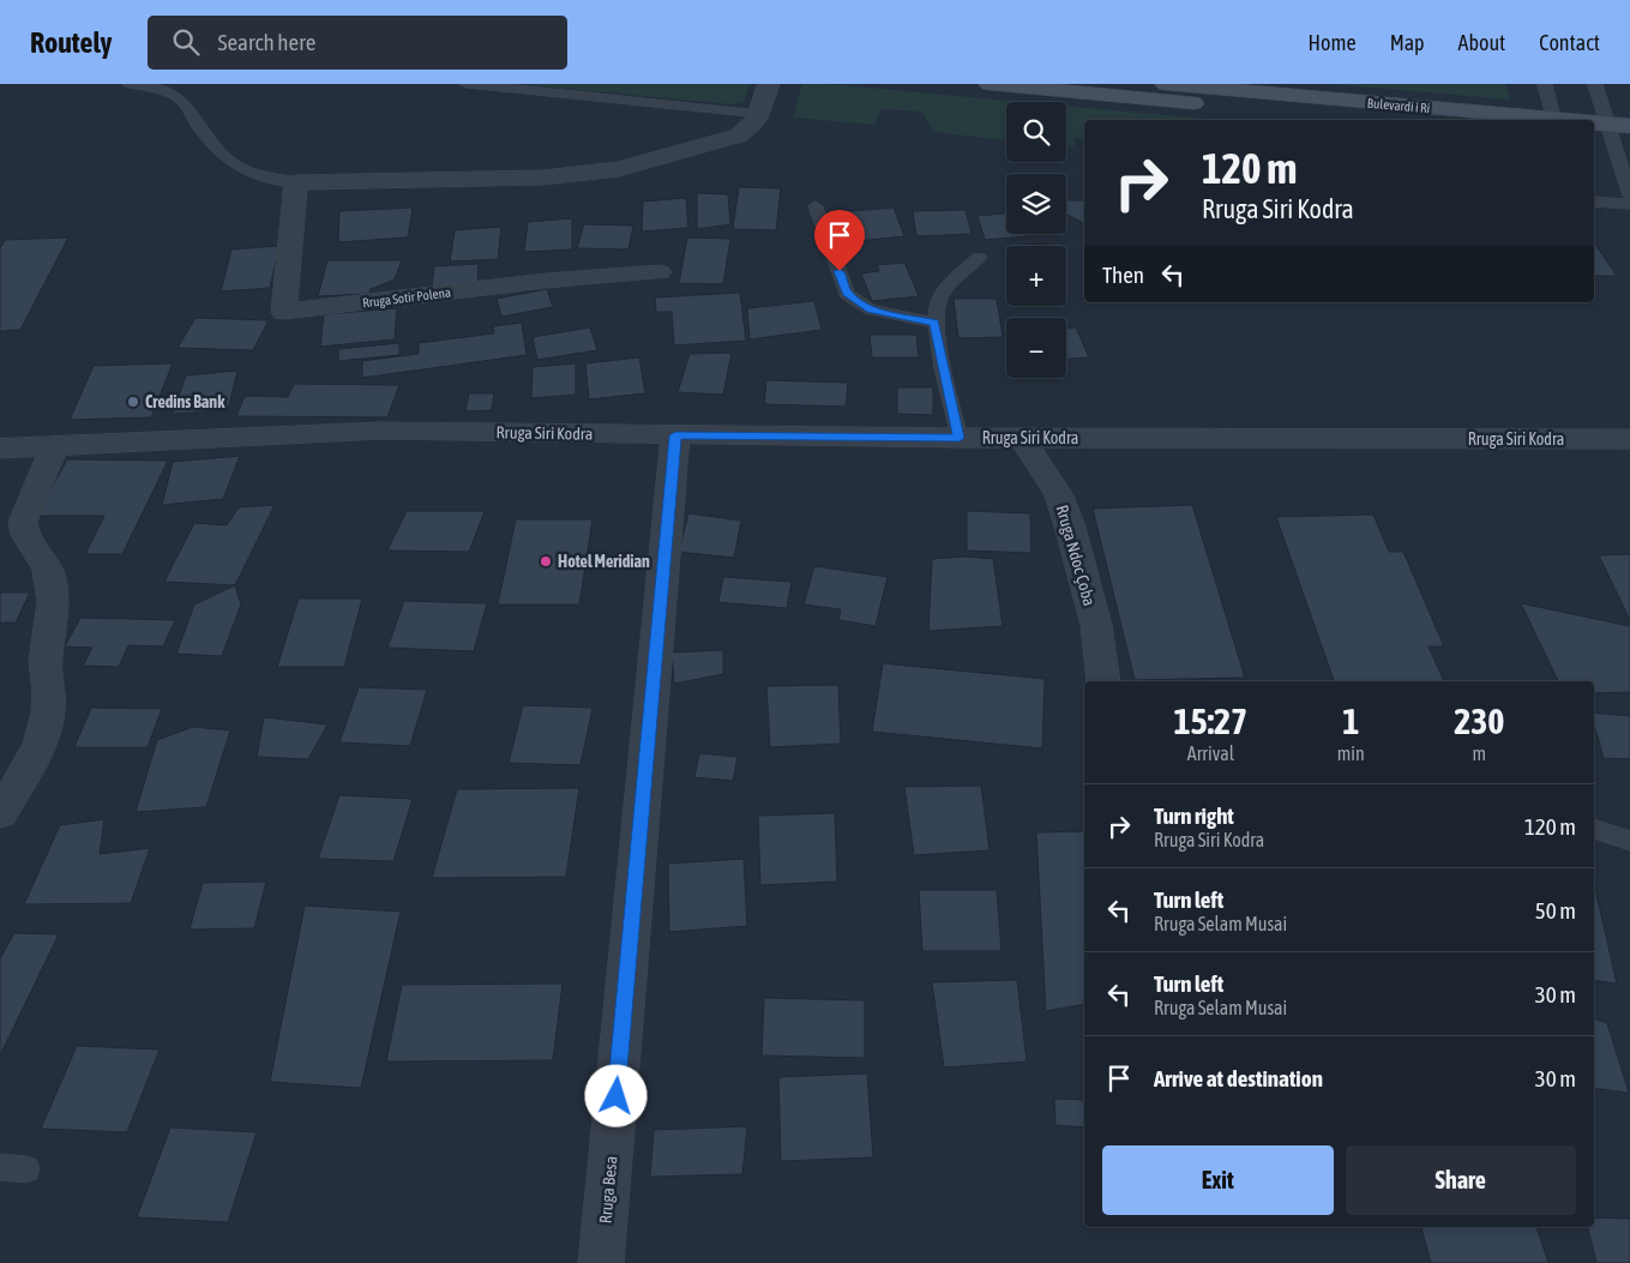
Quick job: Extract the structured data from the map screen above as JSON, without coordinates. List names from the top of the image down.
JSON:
{
  "streets": {
    "main road": ["Bulevardi i Ri"],
    "street": [
      "Rruga Sotir Polena",
      "Rruga Siri Kodra",
      "Rruga Ndoc Çoba",
      "Rruga Besa"
    ]
  },
  "crossings": [
    ["Rruga Siri Kodra", "Rruga Ndoc Çoba"],
    ["Rruga Siri Kodra", "Rruga Besa"]
  ],
  "places": ["Credins Bank", "Hotel Meridian"],
  "page": {
    "header": "Routely",
    "search": "Search here",
    "nav": [
      "Home",
      "Map",
      "About",
      "Contact"
    ],
    "map_buttons": ["+", "−"],
    "turn": ["120 m", "Rruga Siri Kodra"],
    "then": "Then",
    "eta": [
      "15:27",
      "Arrival",
      "1",
      "min",
      "230",
      "m"
    ],
    "list": [
      {
        "name": "Turn right",
        "note": "Rruga Siri Kodra",
        "value": "120 m"
      },
      {
        "name": "Turn left",
        "note": "Rruga Selam Musai",
        "value": "50 m"
      },
      {
        "name": "Turn left",
        "note": "Rruga Selam Musai",
        "value": "30 m"
      },
      {
        "name": "Arrive at destination",
        "value": "30 m"
      }
    ],
    "buttons": ["Exit", "Share"]
  }
}
